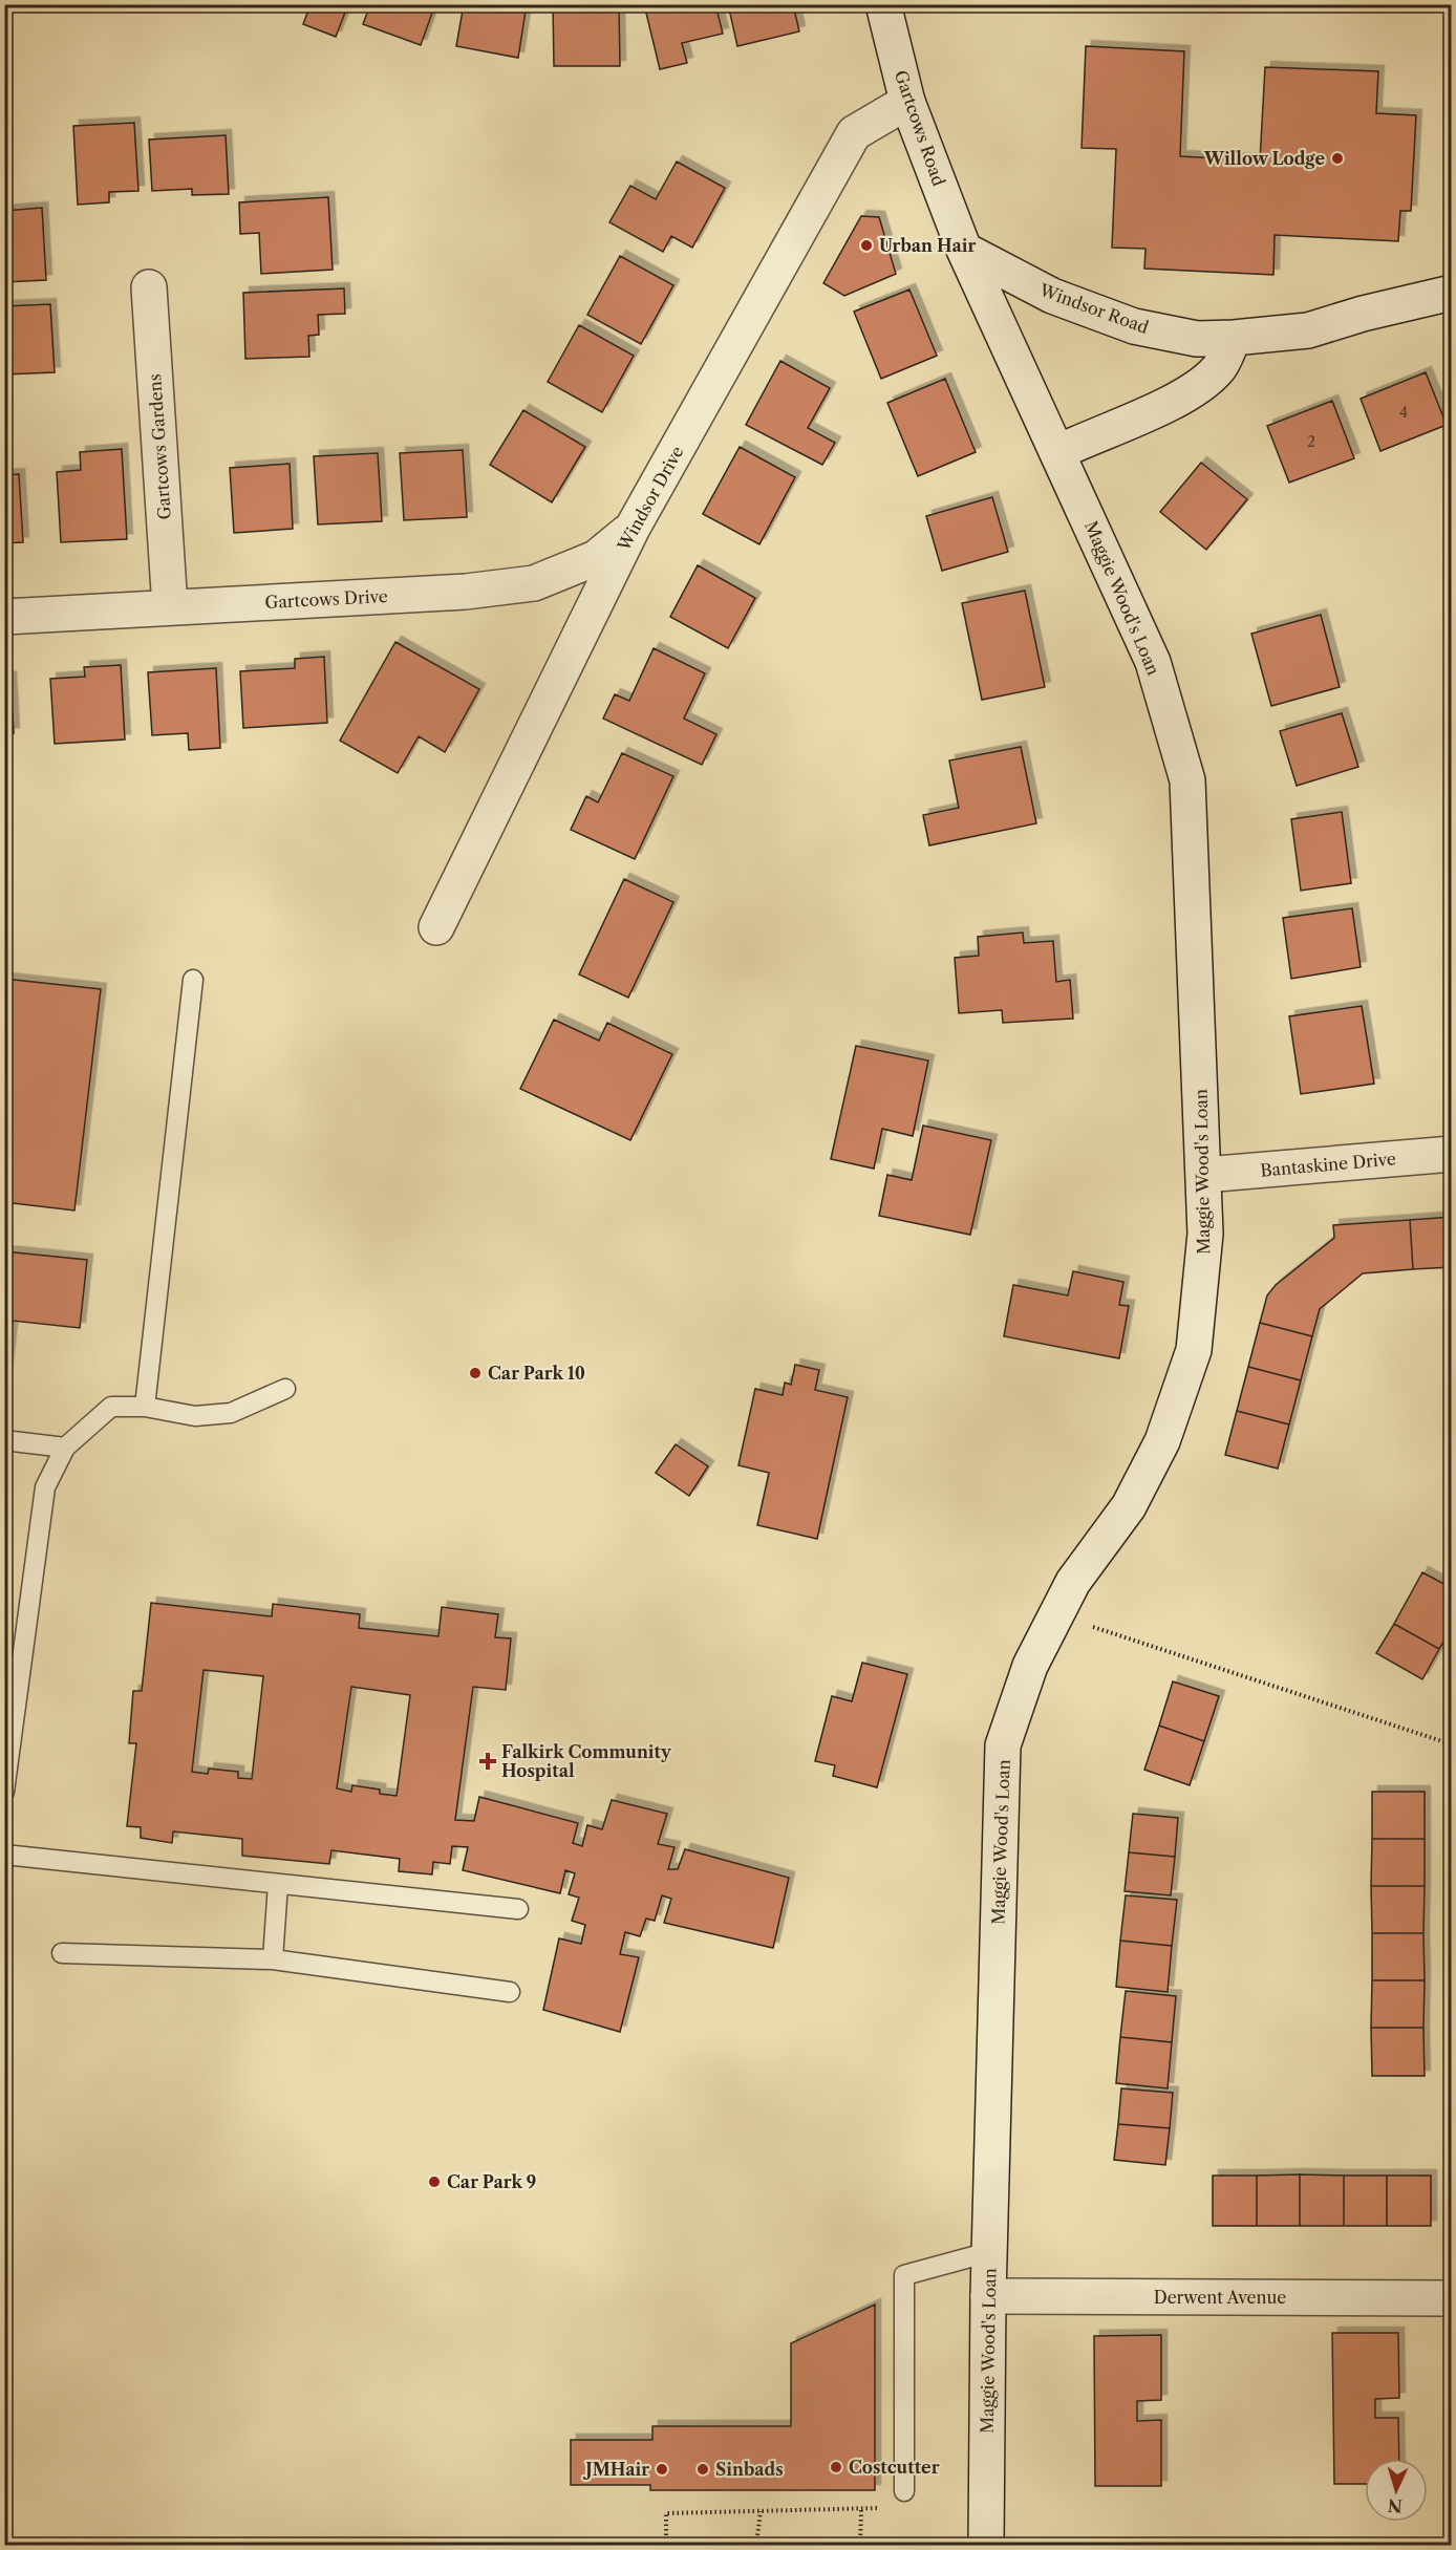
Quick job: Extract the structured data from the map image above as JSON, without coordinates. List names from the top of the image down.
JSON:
{
  "streets": {
    "street": [
      "Gartcows Road",
      "Windsor Road",
      "Gartcows Gardens",
      "Windsor Drive",
      "Maggie Wood's Loan",
      "Gartcows Drive",
      "Bantaskine Drive",
      "Derwent Avenue"
    ]
  },
  "crossings": [
    ["Gartcows Road", "Windsor Road"],
    ["Gartcows Road", "Windsor Drive"],
    ["Gartcows Road", "Maggie Wood's Loan"],
    ["Windsor Road", "Maggie Wood's Loan"],
    ["Gartcows Gardens", "Gartcows Drive"],
    ["Windsor Drive", "Gartcows Drive"],
    ["Maggie Wood's Loan", "Bantaskine Drive"],
    ["Maggie Wood's Loan", "Derwent Avenue"]
  ],
  "places": {
    "other": [
      "Willow Lodge",
      "Urban Hair",
      "Car Park 10",
      "Car Park 9",
      "Costcutter",
      "JMHair",
      "Sinbads"
    ],
    "health": ["Falkirk Community Hospital"]
  },
  "house_numbers": ["4", "2"],
  "north": "bottom"
}
